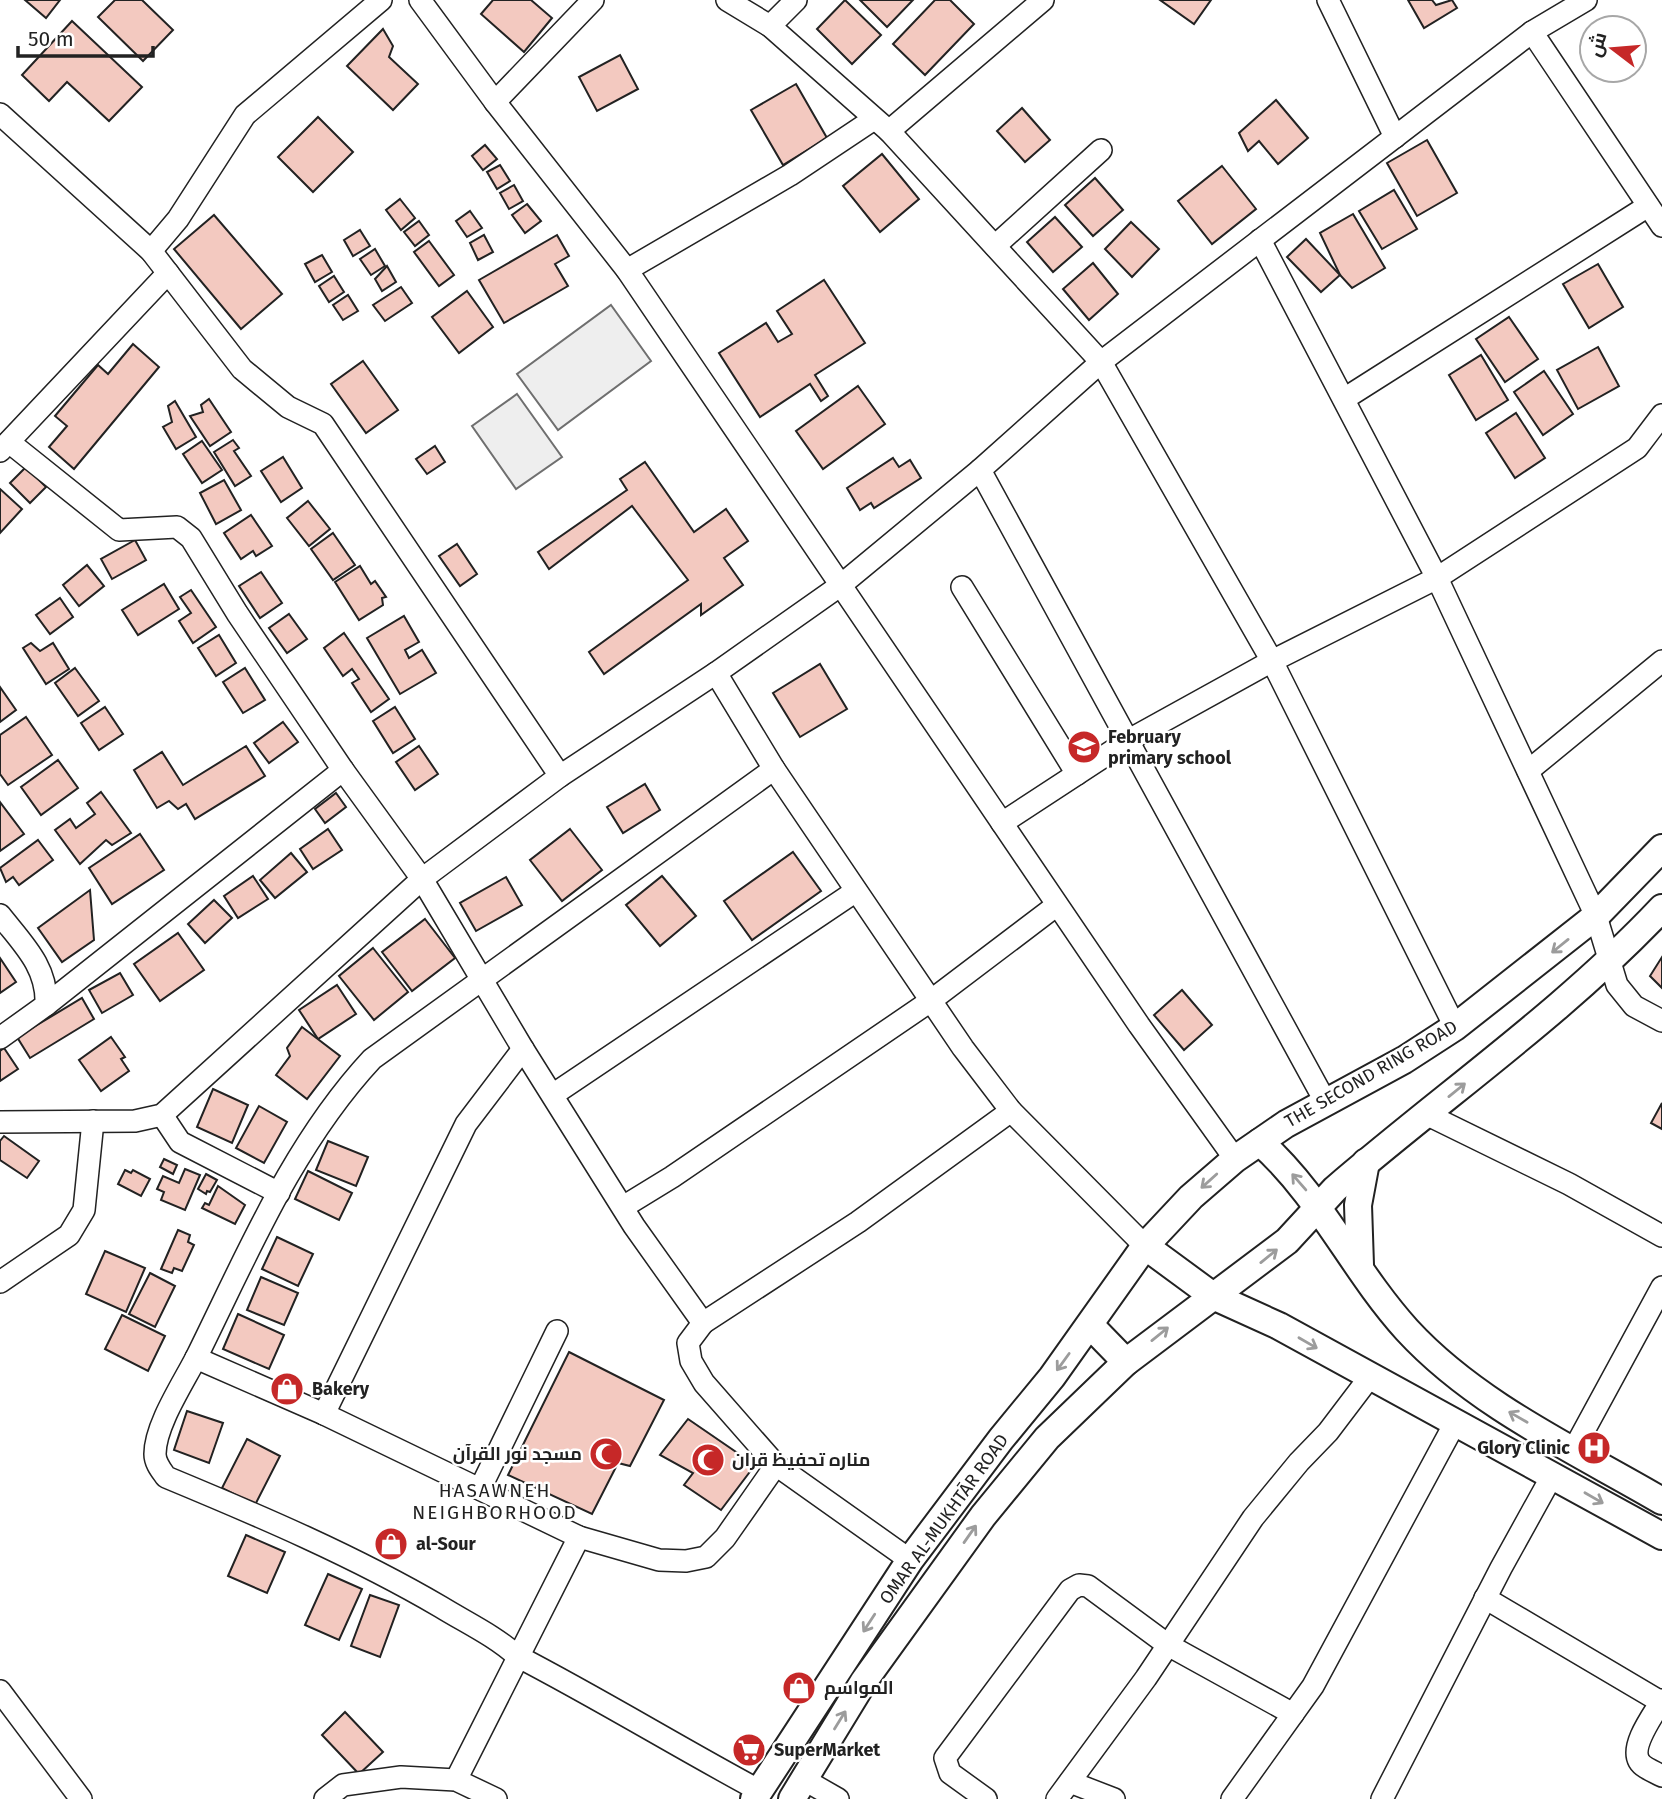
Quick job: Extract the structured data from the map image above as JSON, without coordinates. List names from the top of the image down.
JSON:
{
  "streets": {
    "main road": ["THE SECOND RING ROAD", "OMAR AL-MUKHTĀR ROAD"]
  },
  "crossings": [
    ["THE SECOND RING ROAD", "OMAR AL-MUKHTĀR ROAD"]
  ],
  "districts": ["HASAWNEH NEIGHBORHOOD"],
  "places": {
    "school or university": ["February primary school"],
    "shop": ["Bakery", "al-Sour", "المواسم"],
    "hospital": ["Glory Clinic"],
    "mosque": ["مسجد نور القرآن", "مناره تحفيظ قران"],
    "supermarket": ["SuperMarket"]
  },
  "scale_bar": "50 m",
  "north": "left"
}
